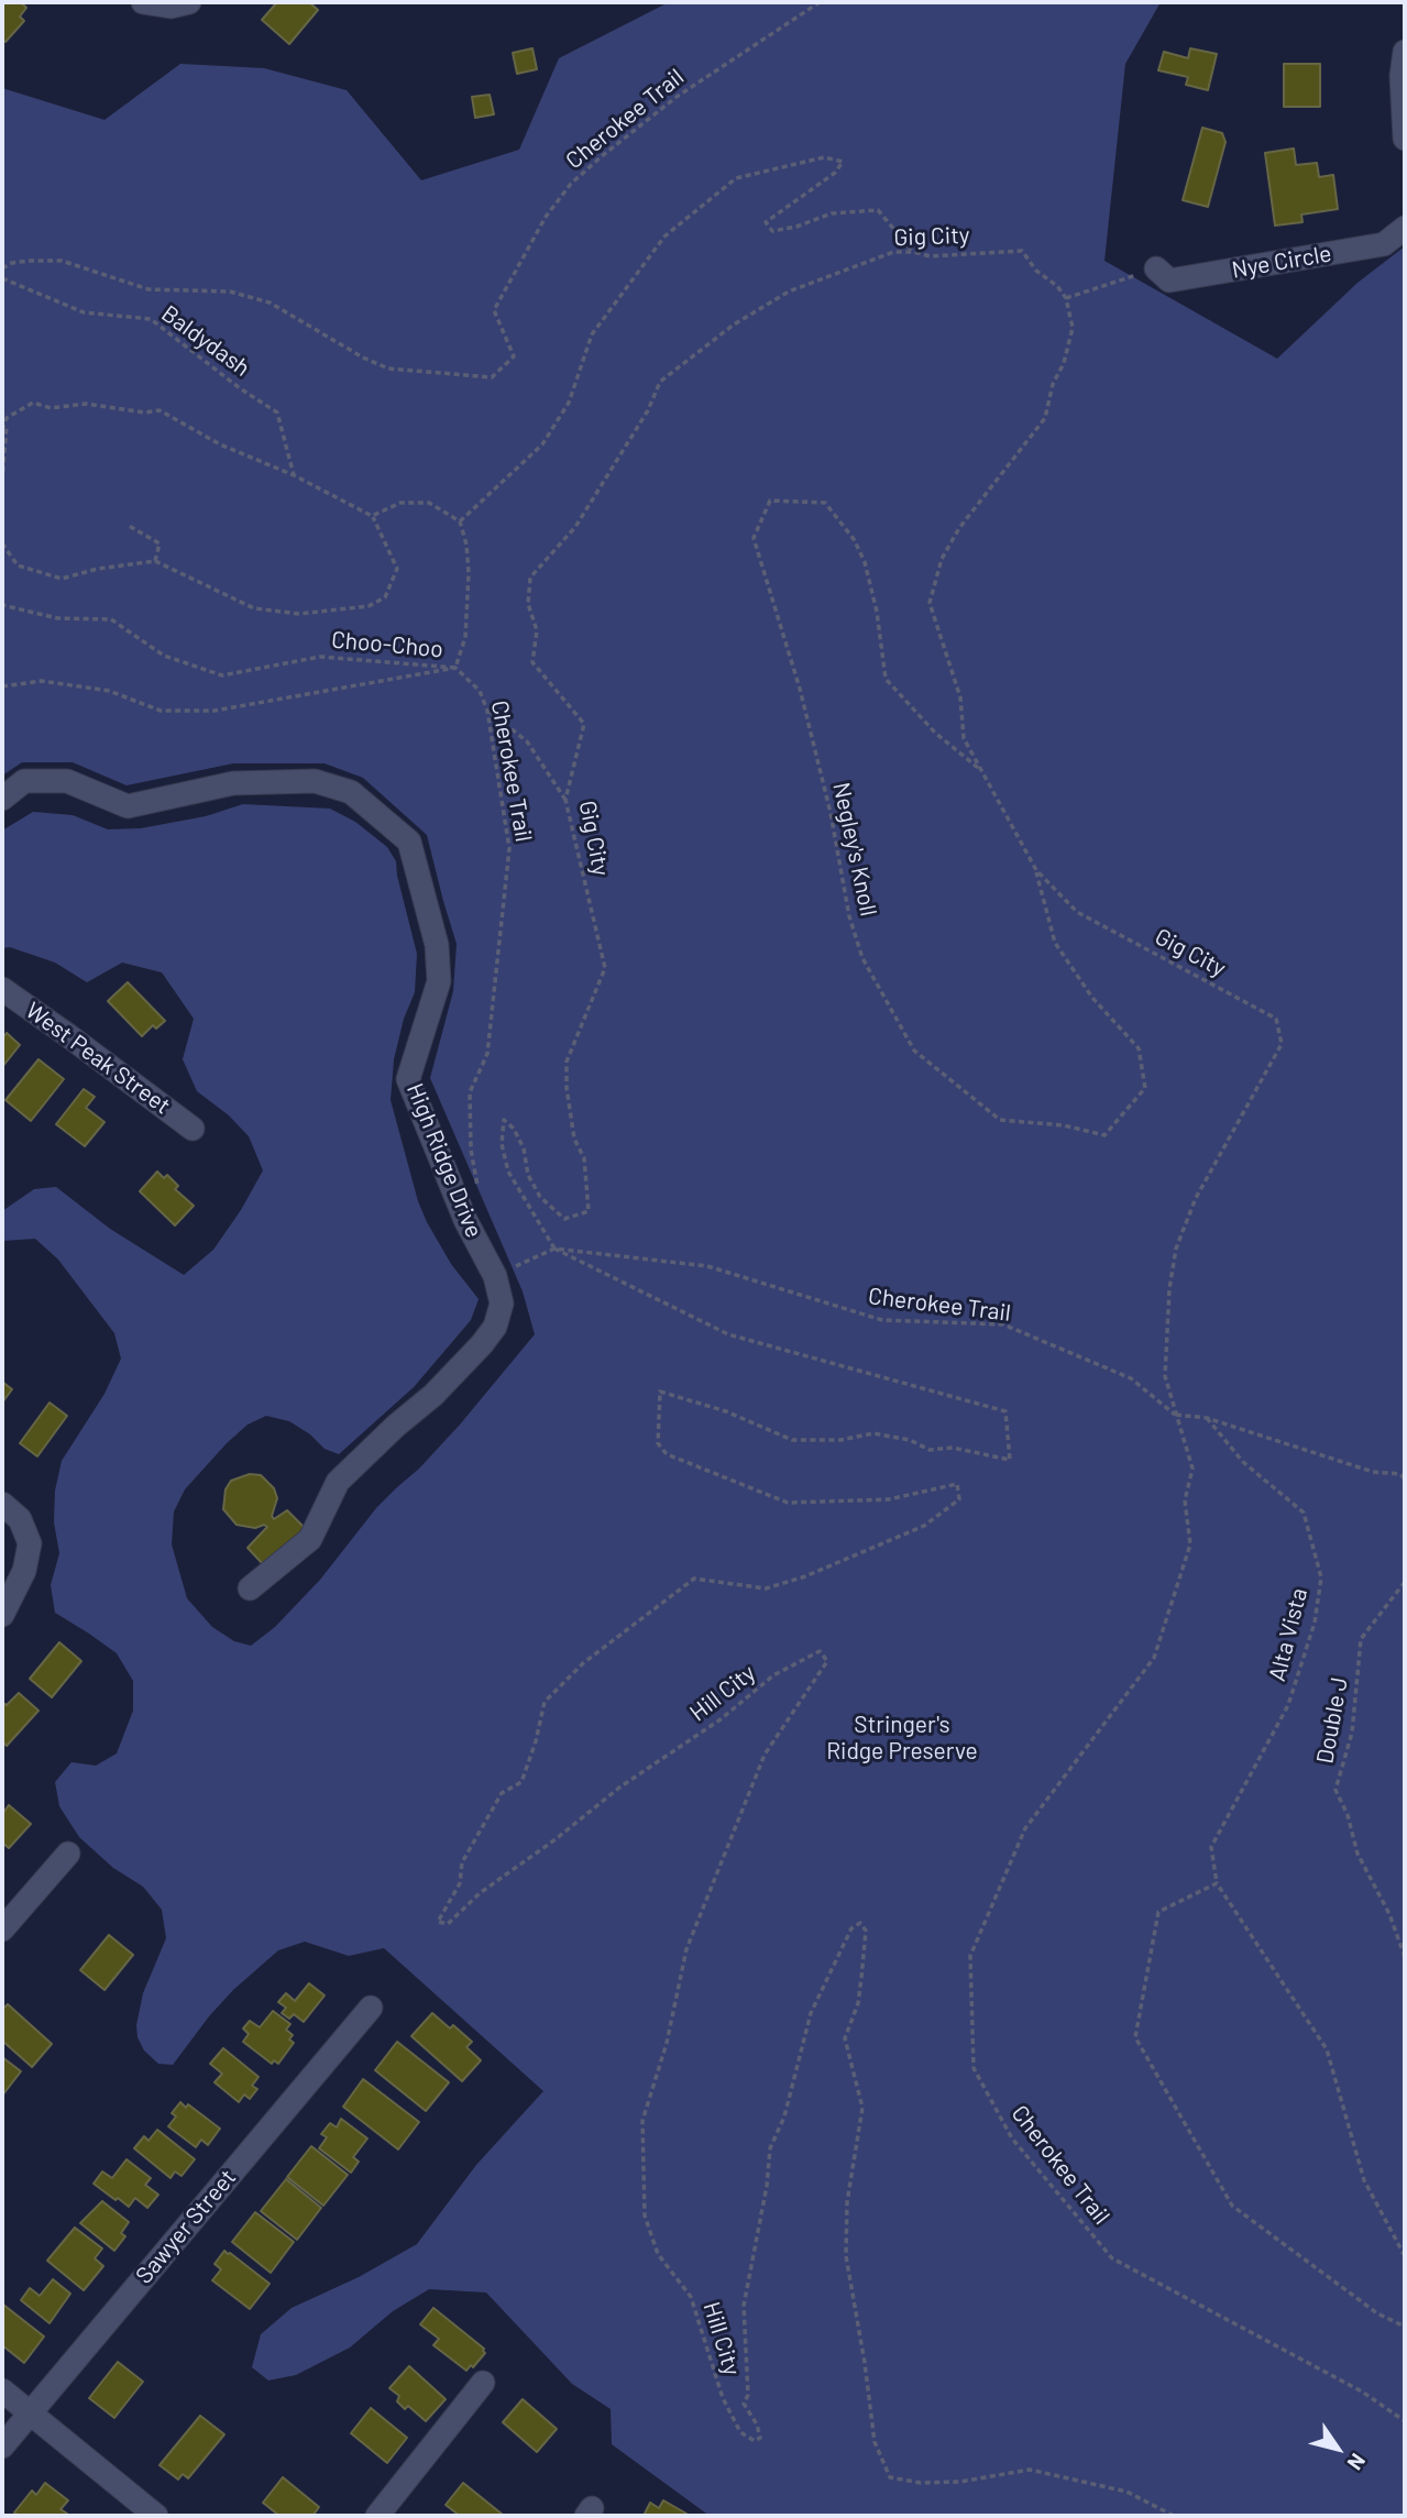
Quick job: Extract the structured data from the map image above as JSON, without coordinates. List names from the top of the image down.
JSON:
{
  "streets": {
    "street": [
      "Nye Circle",
      "West Peak Street",
      "High Ridge Drive",
      "Sawyer Street"
    ],
    "path": [
      "Cherokee Trail",
      "Gig City",
      "Baldydash",
      "Choo-Choo",
      "Negley's Knoll",
      "Alta Vista",
      "Hill City",
      "Double J"
    ]
  },
  "crossings": [
    ["Cherokee Trail", "Gig City"],
    ["Cherokee Trail", "Choo-Choo"],
    ["Cherokee Trail", "Hill City"],
    ["Gig City", "Negley's Knoll"],
    ["Gig City", "Hill City"]
  ],
  "parks": ["Stringer's Ridge Preserve"],
  "north": "bottom right"
}
